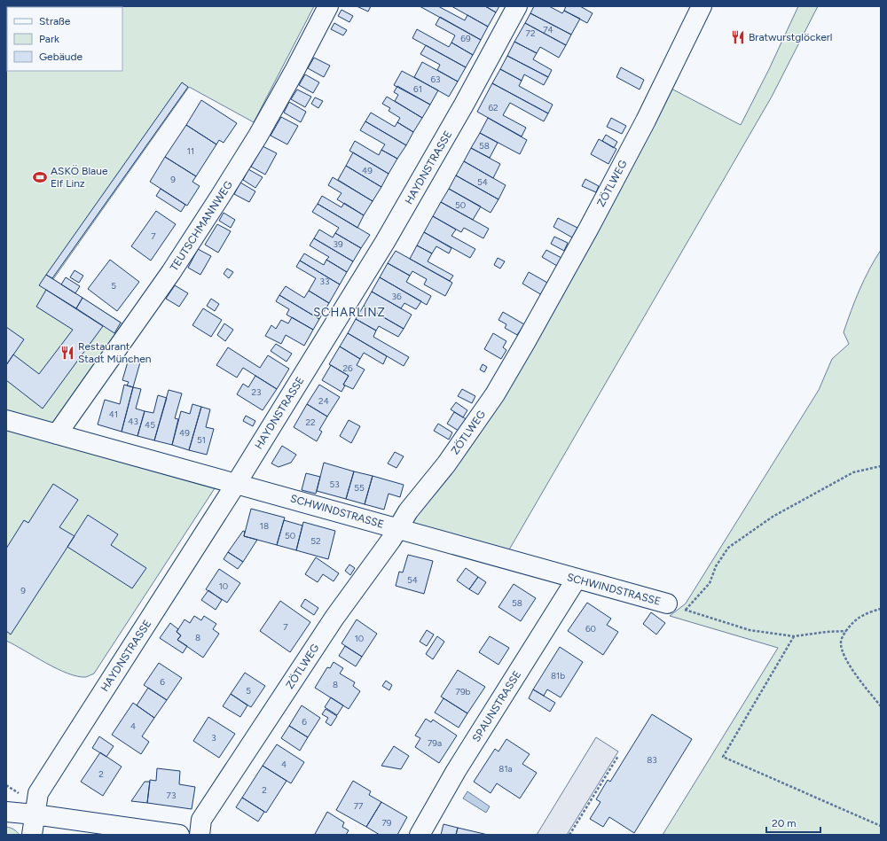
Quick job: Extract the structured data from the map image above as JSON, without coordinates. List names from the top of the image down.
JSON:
{
  "streets": {
    "street": [
      "HAYDNSTRASSE",
      "ZÖTLWEG",
      "TEUTSCHMANNWEG",
      "SCHWINDSTRASSE",
      "SPAUNSTRASSE"
    ]
  },
  "crossings": [
    ["HAYDNSTRASSE", "SCHWINDSTRASSE"],
    ["ZÖTLWEG", "SCHWINDSTRASSE"],
    ["TEUTSCHMANNWEG", "SCHWINDSTRASSE"],
    ["SCHWINDSTRASSE", "SPAUNSTRASSE"]
  ],
  "districts": ["SCHARLINZ"],
  "places": {
    "restaurant": ["Bratwurstglöckerl", "Restaurant Stadt München"],
    "sports": ["ASKÖ Blaue Elf Linz"]
  },
  "house_numbers": [
    "74",
    "72",
    "69",
    "63",
    "61",
    "62",
    "58",
    "11",
    "49",
    "9",
    "54",
    "50",
    "7",
    "39",
    "33",
    "5",
    "36",
    "26",
    "23",
    "24",
    "41",
    "43",
    "22",
    "45",
    "49",
    "51",
    "53",
    "55",
    "18",
    "50",
    "52",
    "54",
    "10",
    "9",
    "58",
    "7",
    "60",
    "8",
    "10",
    "81b",
    "6",
    "8",
    "5",
    "79b",
    "6",
    "4",
    "3",
    "79a",
    "83",
    "4",
    "81a",
    "2",
    "2",
    "73",
    "77",
    "79"
  ],
  "legend": ["Straße", "Park", "Gebäude"],
  "scale_bar": "20 m"
}
